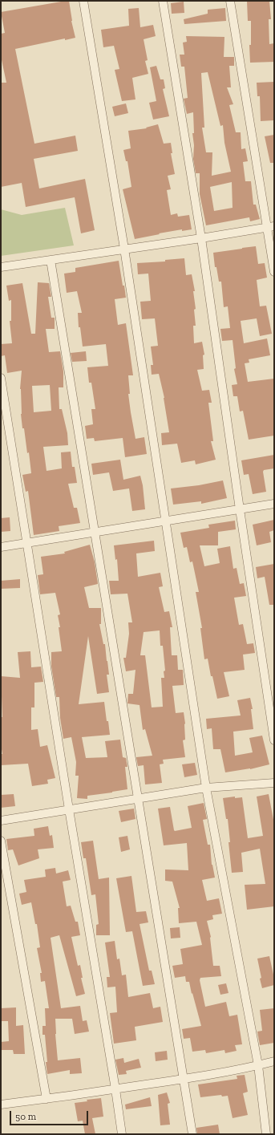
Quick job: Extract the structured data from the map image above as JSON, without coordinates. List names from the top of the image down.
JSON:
{
  "scale_bar": "50 m"
}
